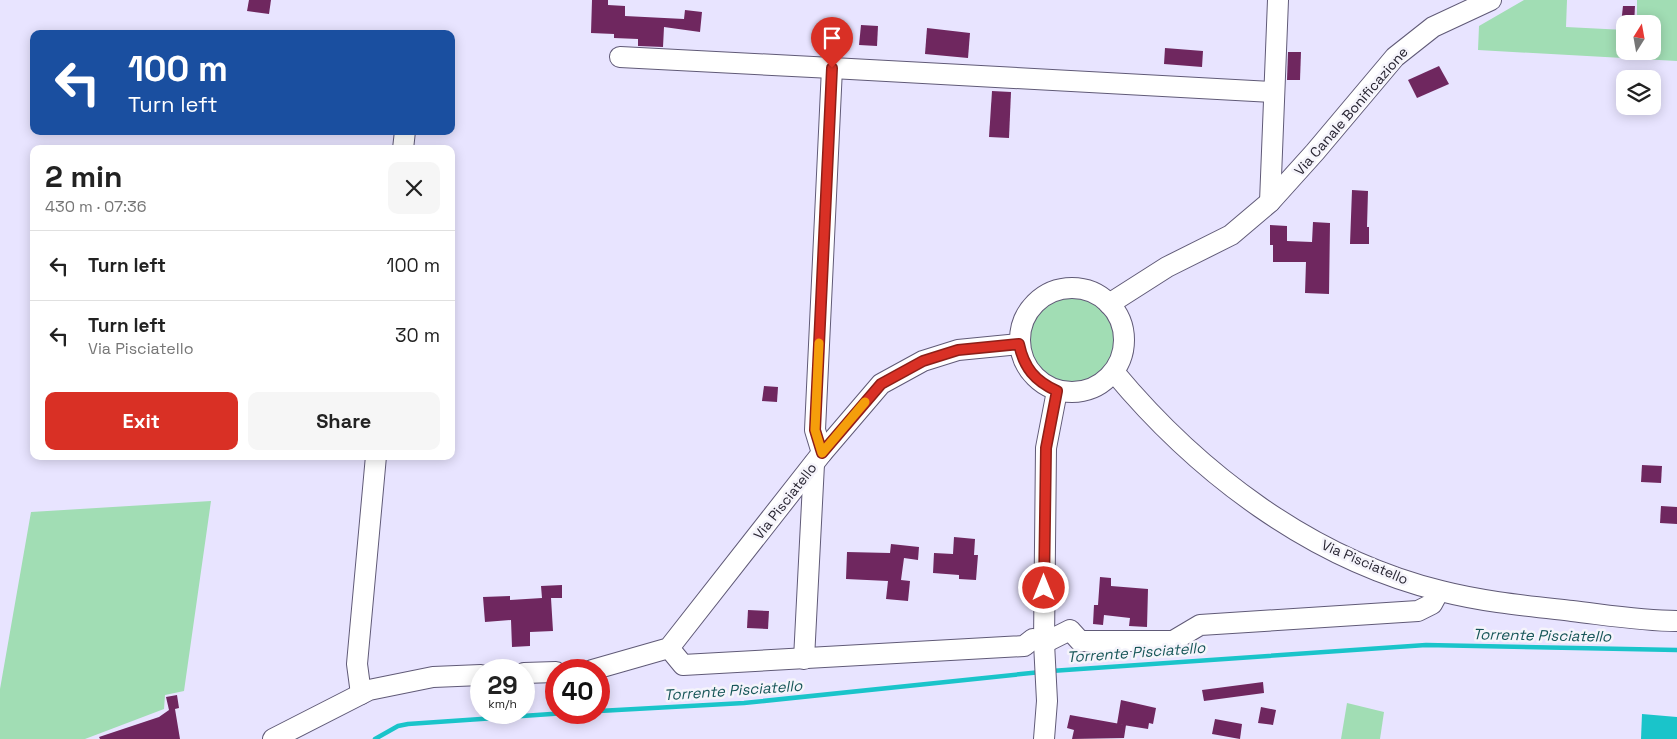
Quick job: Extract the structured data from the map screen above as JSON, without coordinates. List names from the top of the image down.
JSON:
{
  "streets": {
    "street": ["Via Canale Bonificazione", "Via Pisciatello"]
  },
  "crossings": [
    ["Via Canale Bonificazione", "Via Pisciatello"]
  ],
  "water": ["Torrente Pisciatello"],
  "north": "top",
  "page": {
    "turn": ["100 m", "Turn left"],
    "heading": ["2 min", "430 m · 07:36"],
    "list": [
      {
        "name": "Turn left",
        "value": "100 m"
      },
      {
        "name": "Turn left",
        "note": "Via Pisciatello",
        "value": "30 m"
      }
    ],
    "buttons": ["Exit", "Share"],
    "speed": "29 km/h",
    "limit": "40"
  }
}
